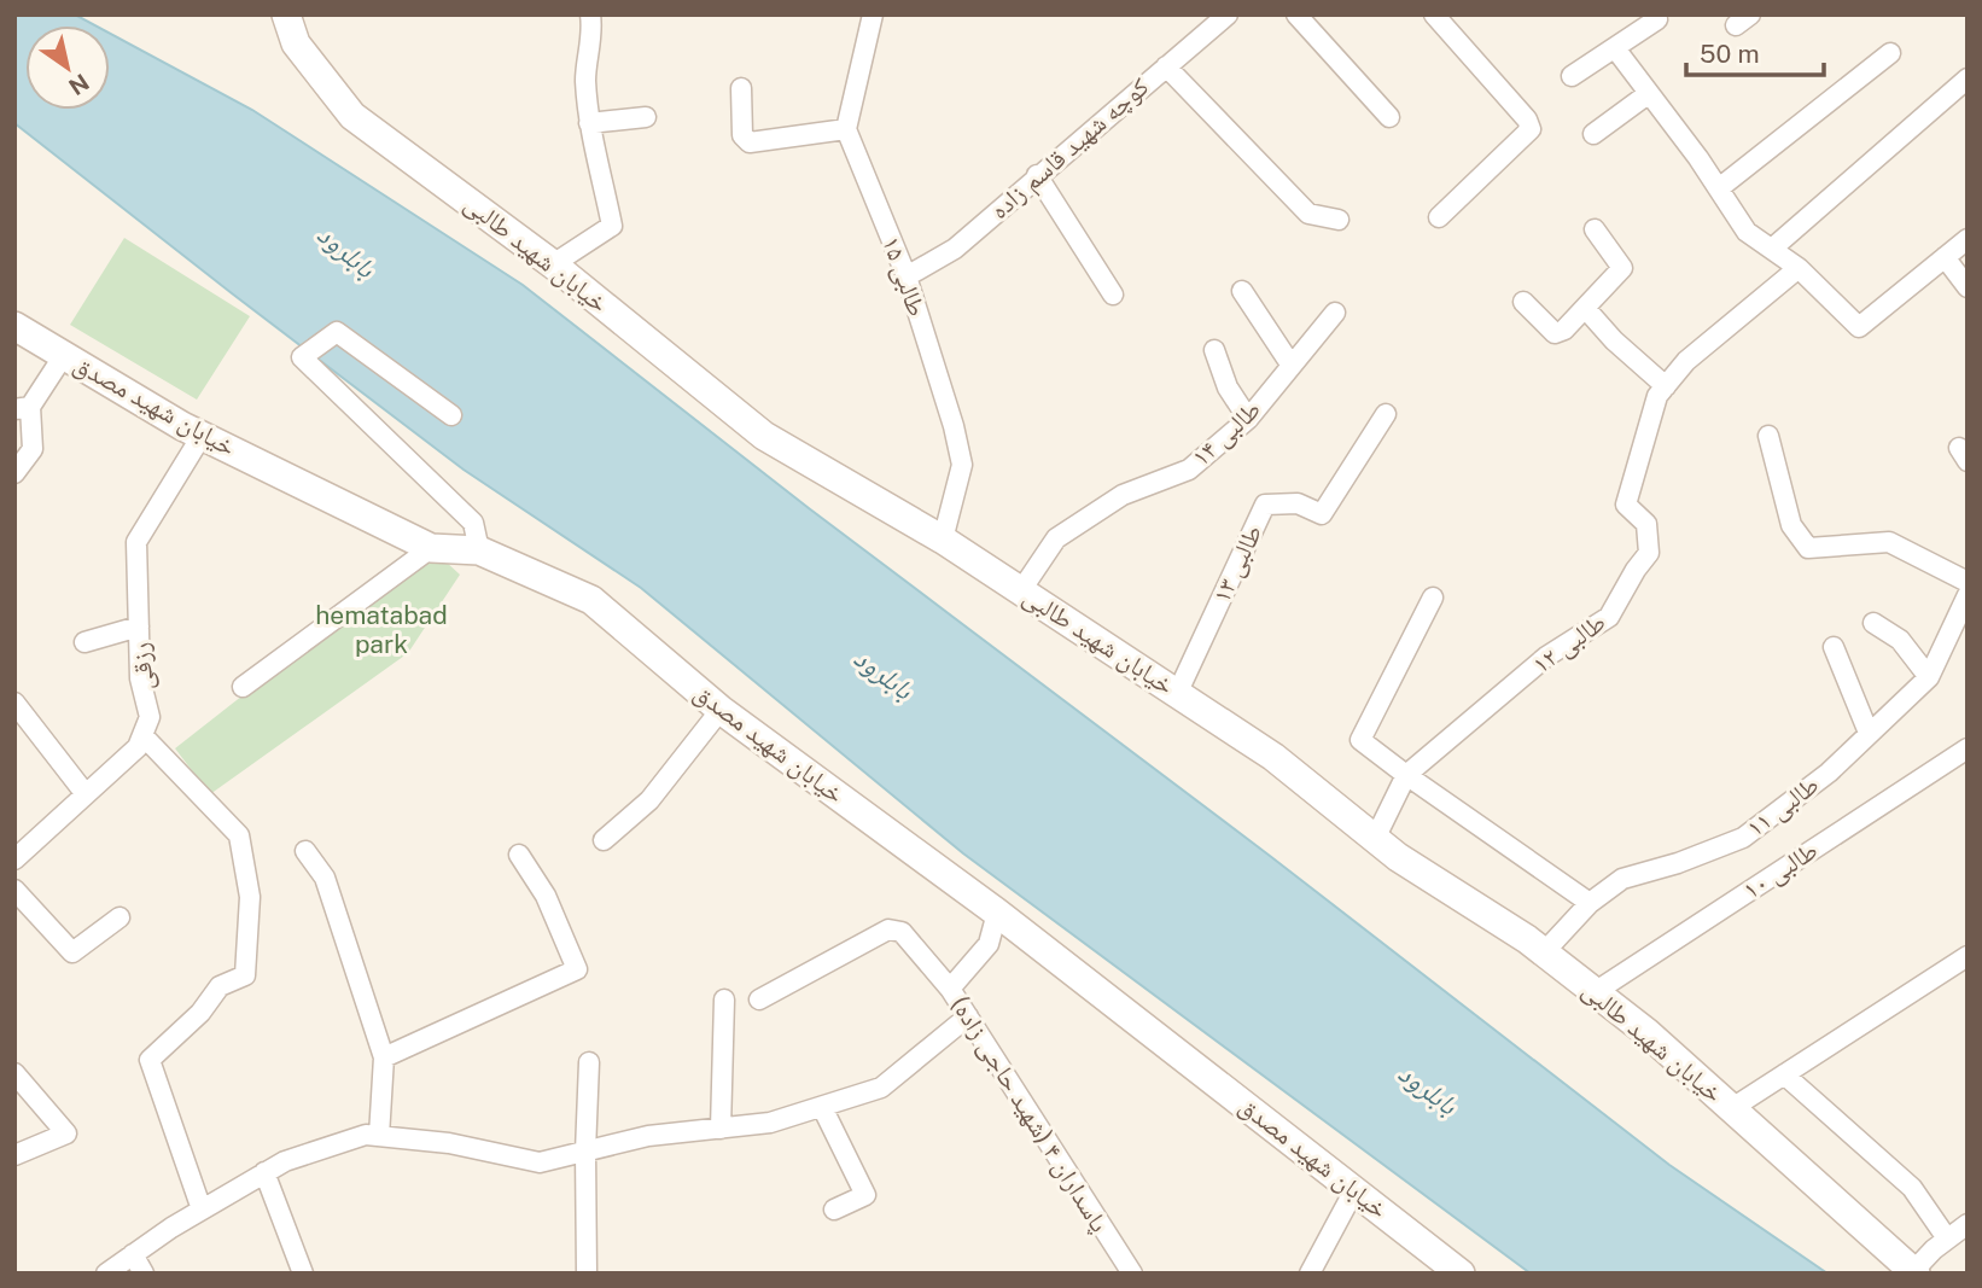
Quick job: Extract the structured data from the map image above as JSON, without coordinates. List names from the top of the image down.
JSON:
{
  "streets": {
    "street": [
      "کوچه شهید قاسم زاده",
      "خیابان شهید طالبی",
      "طالبی ۱۵",
      "خیابان شهید مصدق",
      "طالبی ۱۴",
      "طالبی ۱۳",
      "طالبی ۱۲",
      "رزقی",
      "طالبی ۱۱",
      "طالبی ۱۰",
      "پاسداران ۴ (شهید حاجی زاده)"
    ]
  },
  "crossings": [
    ["کوچه شهید قاسم زاده", "طالبی ۱۵"],
    ["خیابان شهید طالبی", "طالبی ۱۵"],
    ["خیابان شهید طالبی", "طالبی ۱۴"],
    ["خیابان شهید طالبی", "طالبی ۱۳"],
    ["خیابان شهید طالبی", "طالبی ۱۲"],
    ["خیابان شهید طالبی", "طالبی ۱۱"],
    ["خیابان شهید طالبی", "طالبی ۱۰"],
    ["خیابان شهید مصدق", "رزقی"],
    ["خیابان شهید مصدق", "پاسداران ۴ (شهید حاجی زاده)"]
  ],
  "water": ["بابلرود"],
  "parks": ["hematabad park"],
  "scale_bar": "50 m",
  "north": "bottom right"
}
